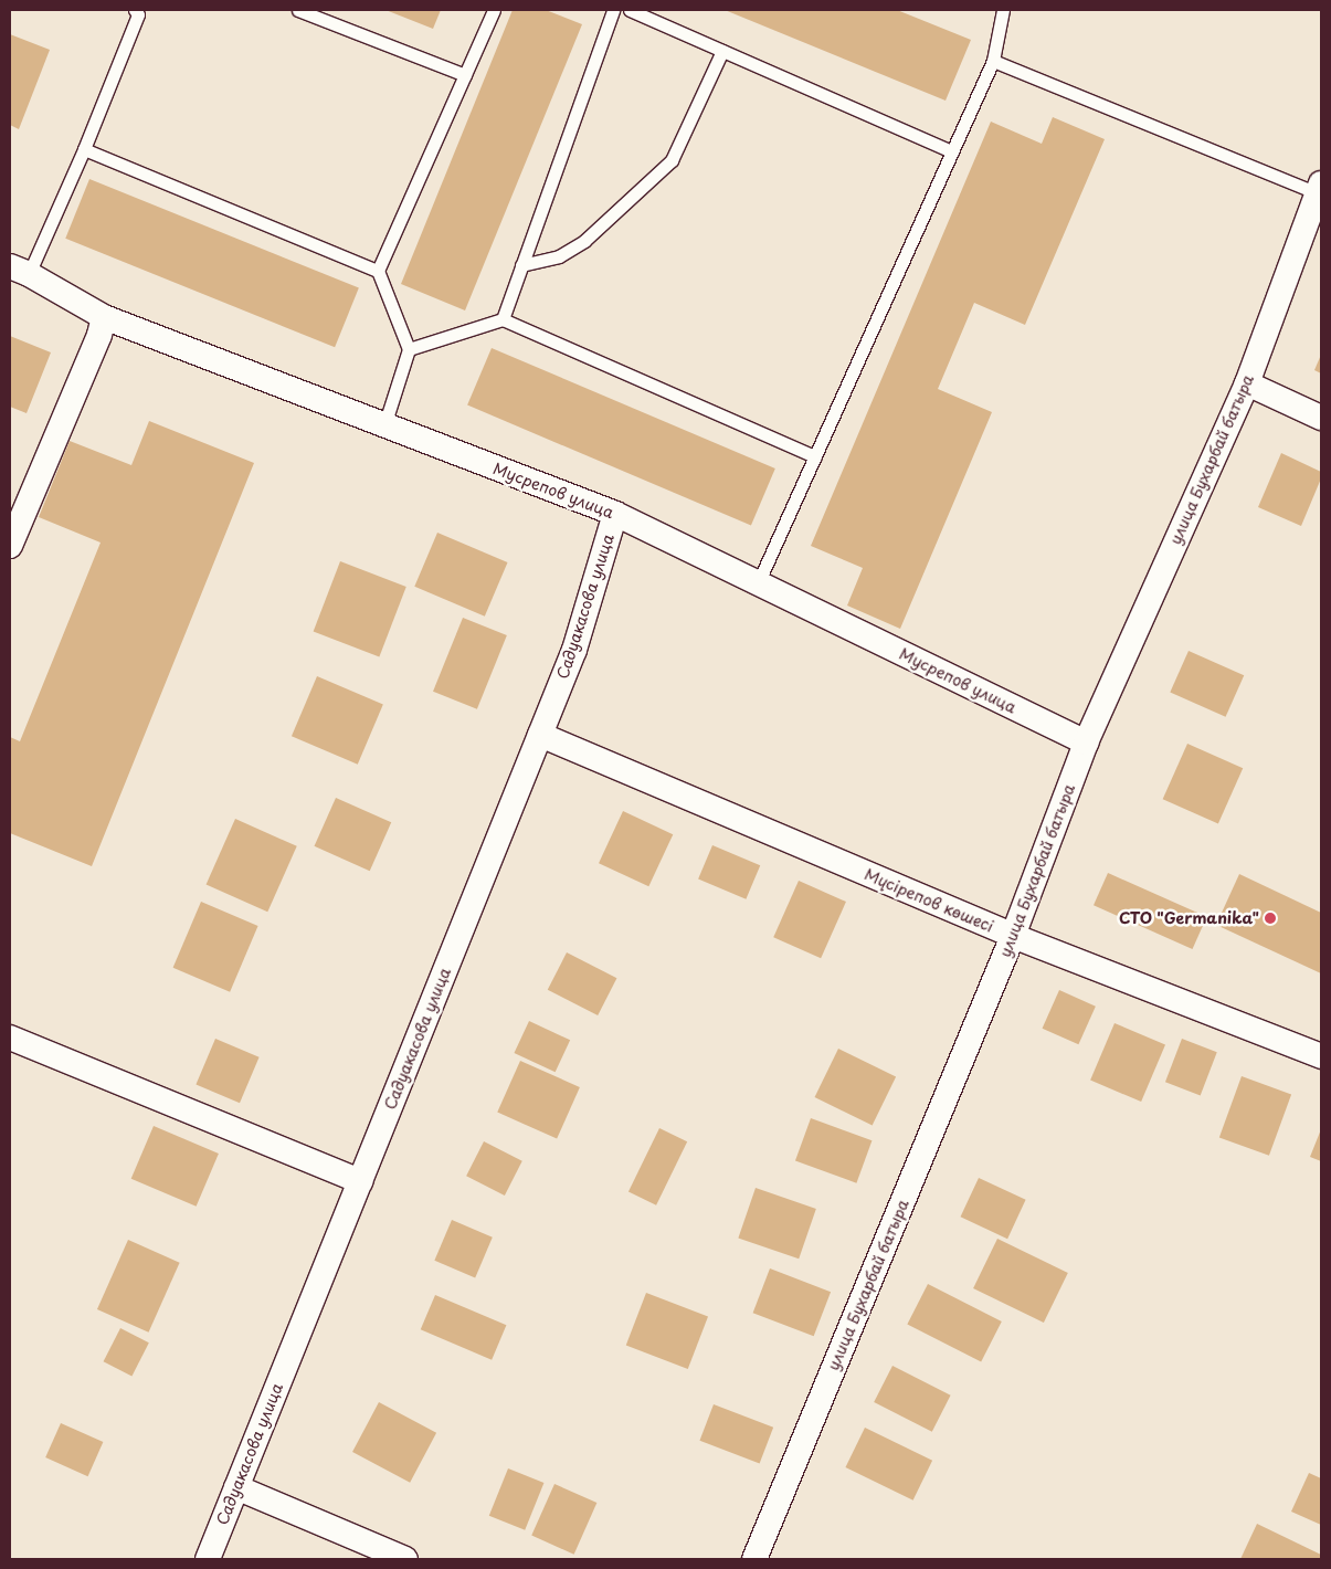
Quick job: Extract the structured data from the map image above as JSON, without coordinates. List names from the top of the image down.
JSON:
{
  "streets": {
    "street": [
      "улица Бухарбай батыра",
      "Мусрепов улица",
      "Садуакасова улица",
      "Мүсірепов көшесі"
    ]
  },
  "crossings": [
    ["улица Бухарбай батыра", "Мусрепов улица"],
    ["улица Бухарбай батыра", "Мүсірепов көшесі"],
    ["Мусрепов улица", "Садуакасова улица"],
    ["Садуакасова улица", "Мүсірепов көшесі"]
  ],
  "places": ["СТО \"Germanika\""]
}
